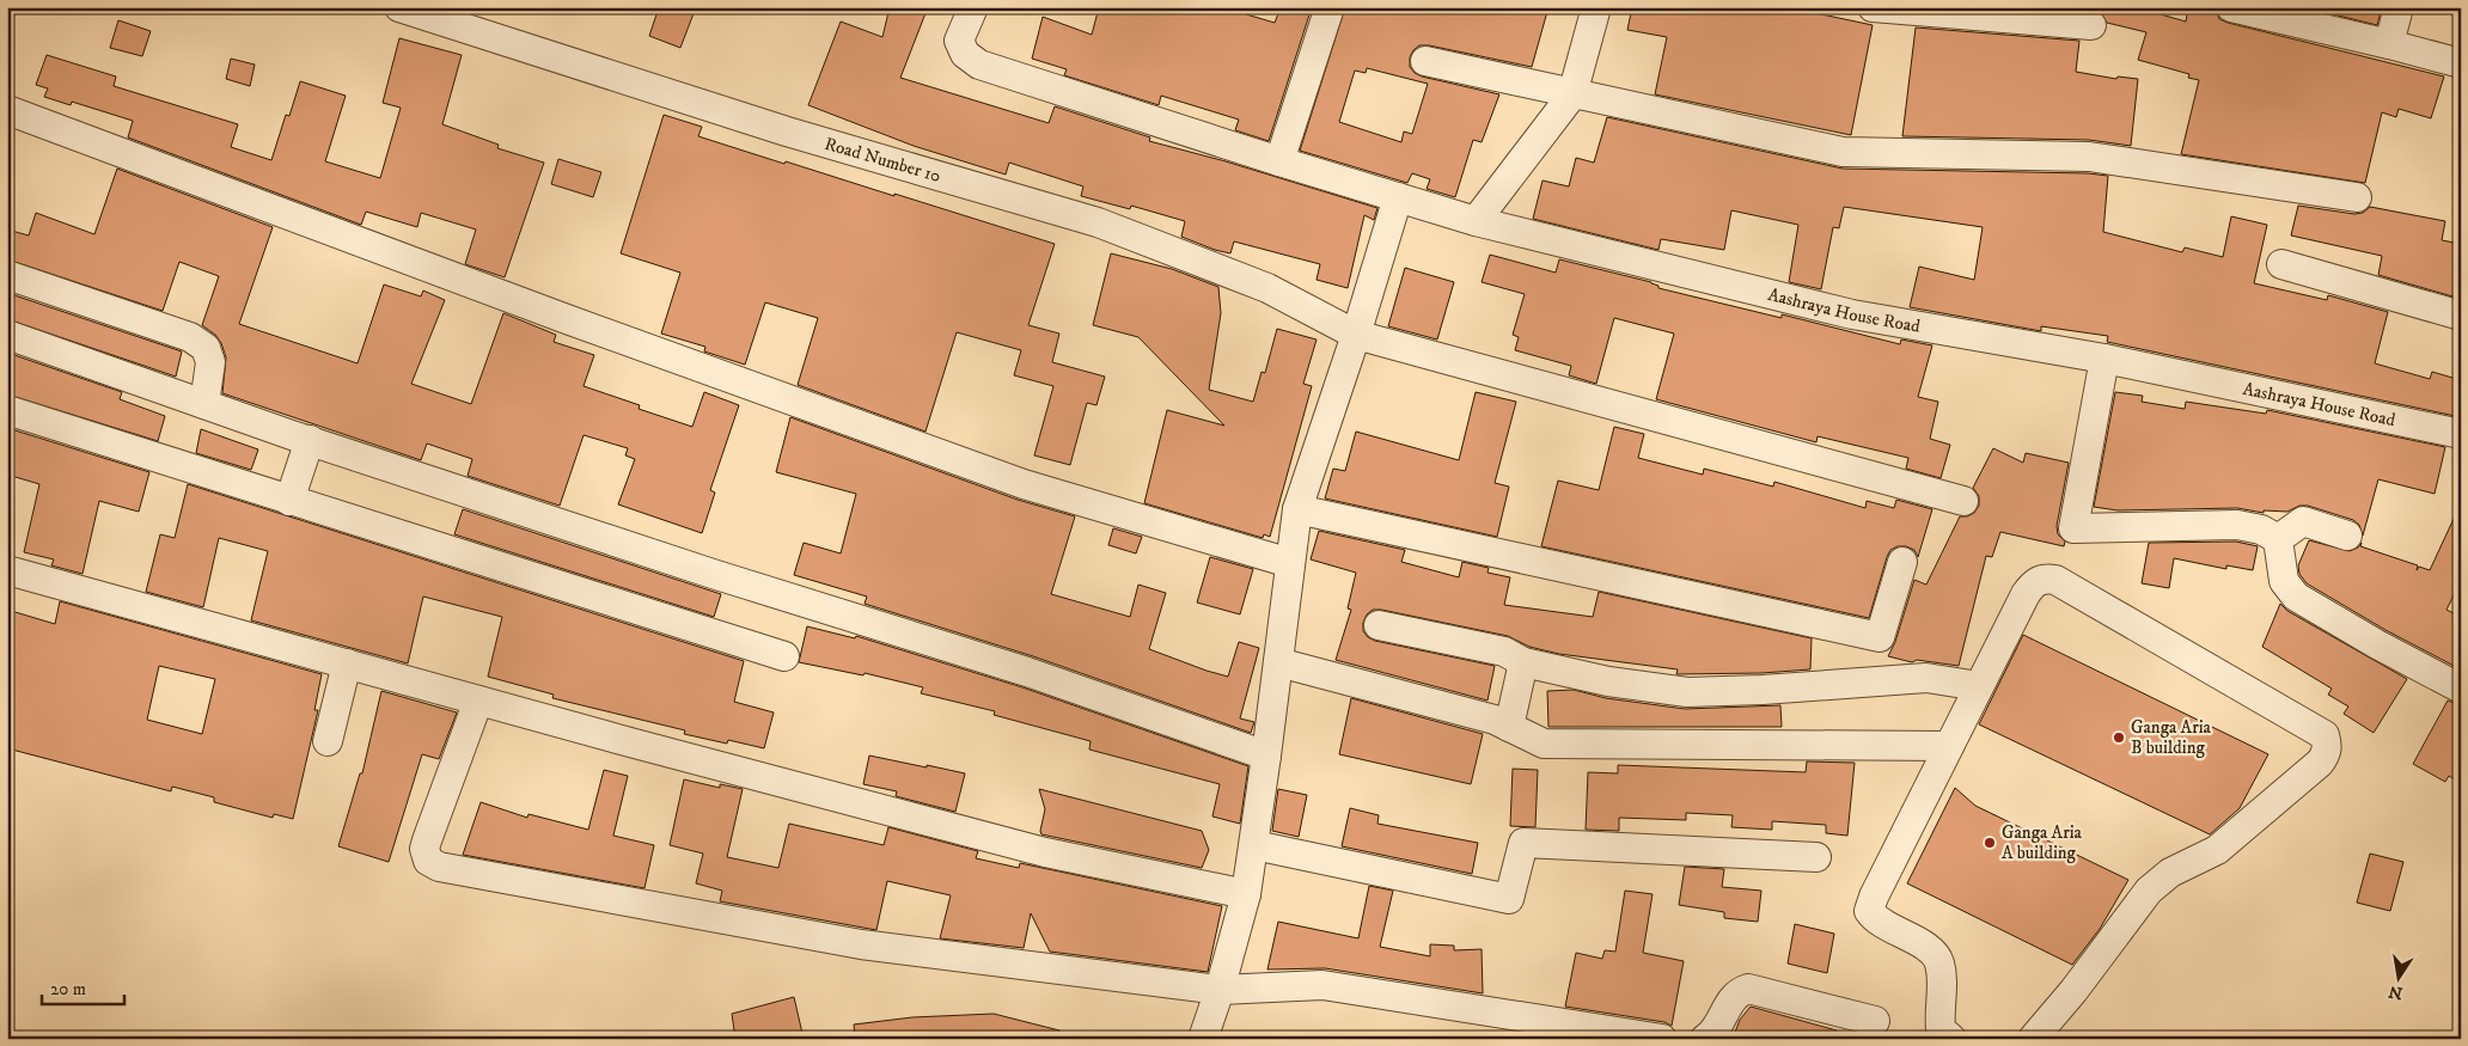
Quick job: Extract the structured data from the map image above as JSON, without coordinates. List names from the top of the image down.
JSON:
{
  "streets": {
    "street": ["Road Number 10", "Aashraya House Road"]
  },
  "places": ["Ganga Aria B building", "Ganga Aria A building"],
  "scale_bar": "20 m",
  "north": "bottom"
}
